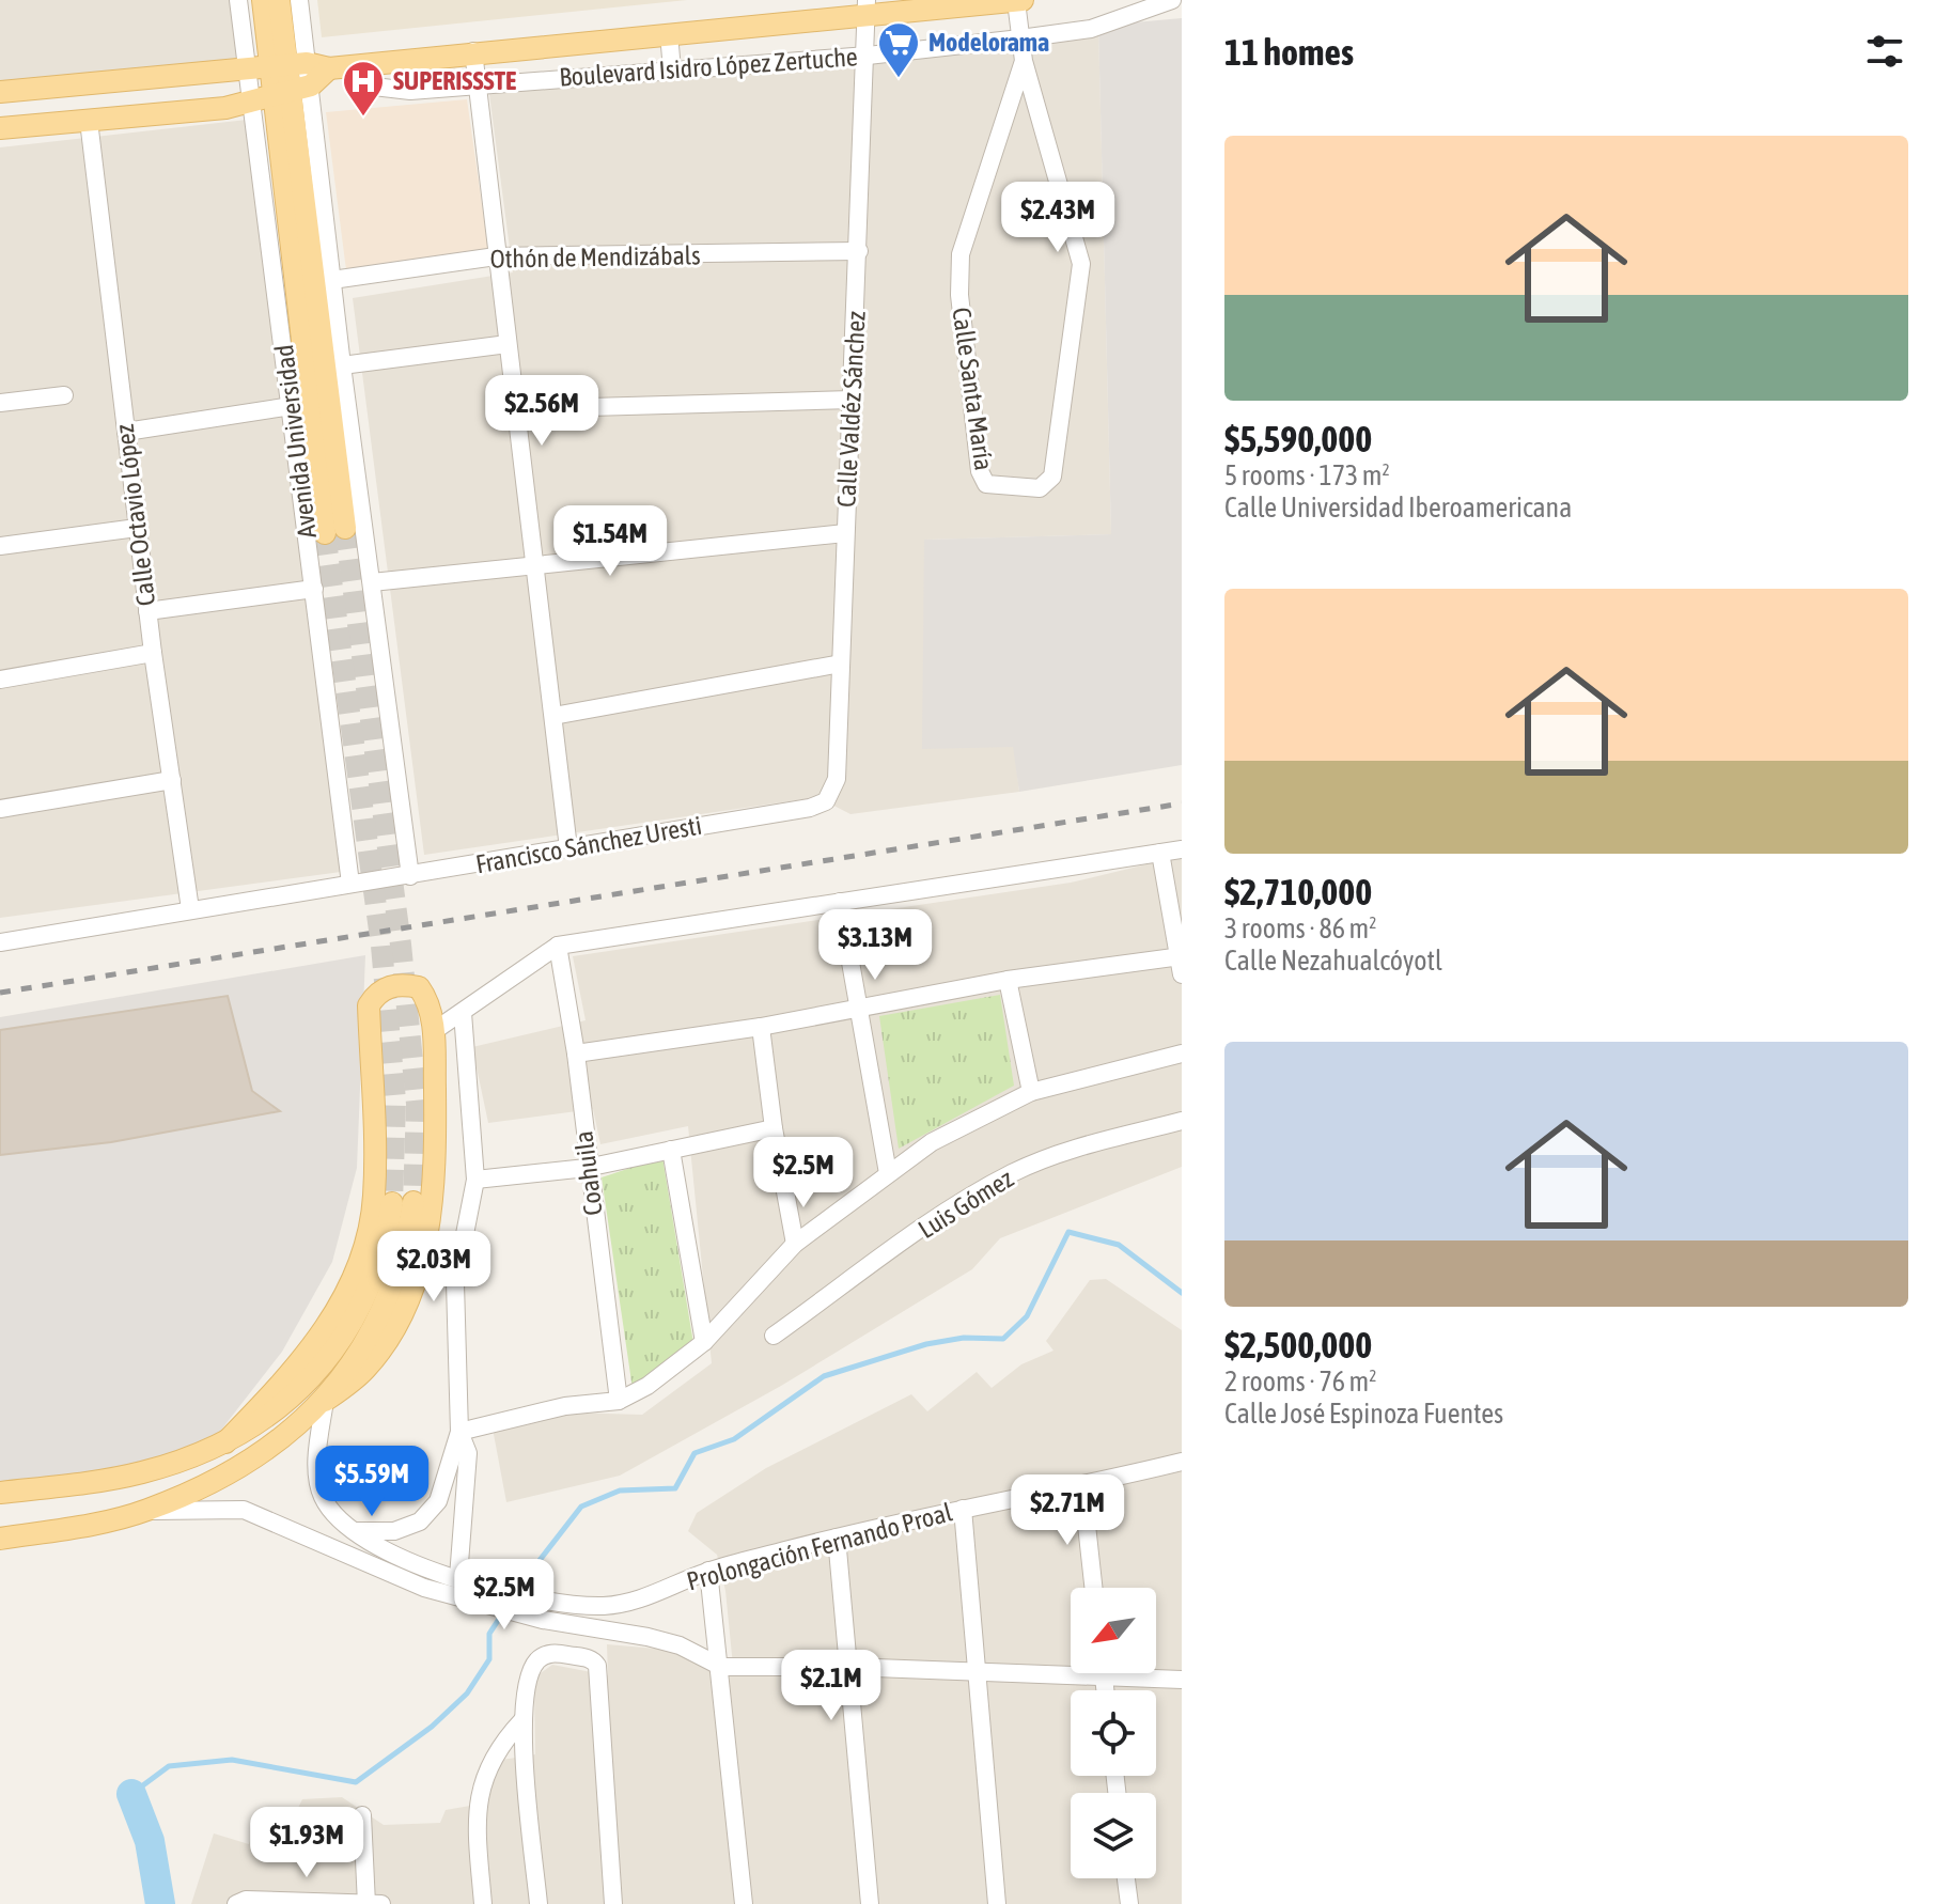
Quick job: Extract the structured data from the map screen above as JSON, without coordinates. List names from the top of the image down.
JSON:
{
  "streets": {
    "main road": ["Boulevard Isidro López Zertuche", "Avenida Universidad"],
    "street": [
      "Othón de Mendizábals",
      "Calle Santa María",
      "Calle Valdéz Sánchez",
      "Calle Octavio López",
      "Francisco Sánchez Uresti",
      "Coahuila",
      "Luis Gómez",
      "Prolongación Fernando Proal"
    ]
  },
  "crossings": [
    ["Boulevard Isidro López Zertuche", "Calle Santa María"],
    ["Boulevard Isidro López Zertuche", "Calle Valdéz Sánchez"],
    ["Boulevard Isidro López Zertuche", "Avenida Universidad"],
    ["Othón de Mendizábals", "Calle Valdéz Sánchez"],
    ["Othón de Mendizábals", "Avenida Universidad"],
    ["Calle Valdéz Sánchez", "Francisco Sánchez Uresti"],
    ["Avenida Universidad", "Francisco Sánchez Uresti"],
    ["Calle Octavio López", "Francisco Sánchez Uresti"]
  ],
  "places": {
    "supermarket": ["Modelorama"],
    "hospital": ["SUPERISSSTE"]
  },
  "north": "bottom left",
  "page": {
    "heading": "11 homes",
    "list": [
      {
        "name": "$5,590,000",
        "note": "5 rooms · 173 m² · Calle Universidad Iberoamericana"
      },
      {
        "name": "$2,710,000",
        "note": "3 rooms · 86 m² · Calle Nezahualcóyotl"
      },
      {
        "name": "$2,500,000",
        "note": "2 rooms · 76 m² · Calle José Espinoza Fuentes"
      }
    ],
    "price": [
      "$2.43M",
      "$2.56M",
      "$1.54M",
      "$3.13M",
      "$2.5M",
      "$2.03M",
      "$5.59M",
      "$2.71M",
      "$2.5M",
      "$2.1M",
      "$1.93M"
    ]
  }
}
